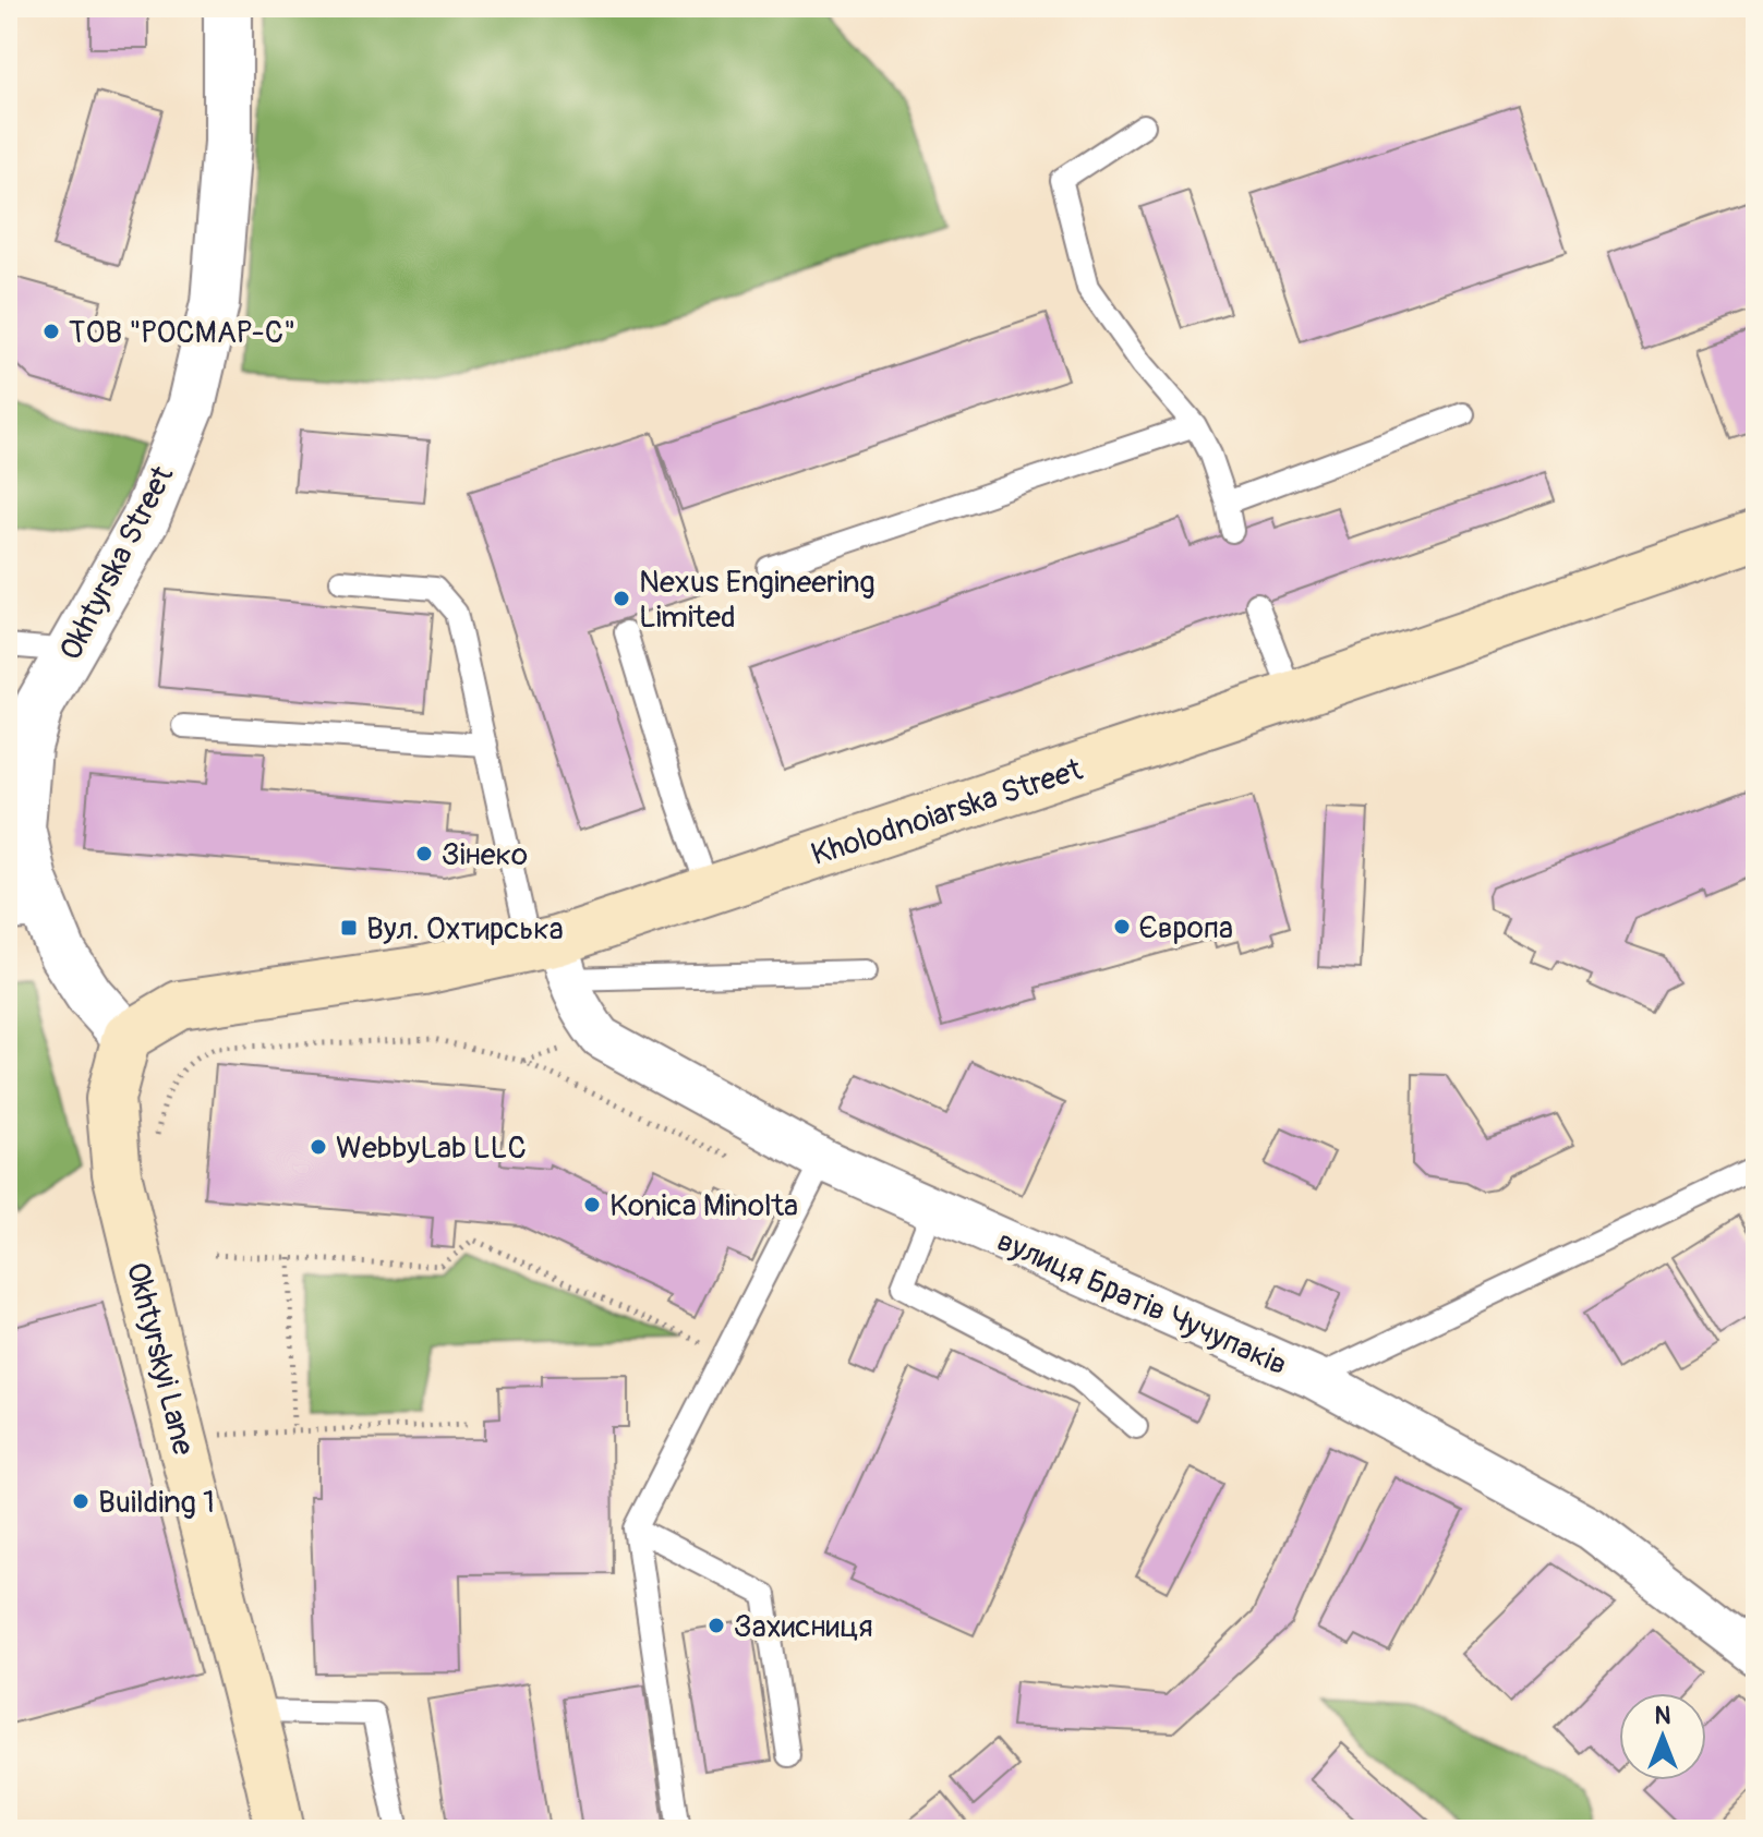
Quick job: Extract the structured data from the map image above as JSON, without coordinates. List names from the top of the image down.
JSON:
{
  "streets": {
    "main road": ["Kholodnoiarska Street", "Okhtyrskyi Lane"],
    "street": ["Okhtyrska Street", "вулиця Братів Чучупаків"]
  },
  "crossings": [
    ["Okhtyrska Street", "Kholodnoiarska Street"],
    ["Okhtyrska Street", "Okhtyrskyi Lane"],
    ["Kholodnoiarska Street", "вулиця Братів Чучупаків"],
    ["Kholodnoiarska Street", "Okhtyrskyi Lane"]
  ],
  "places": {
    "other": [
      "ТОВ \"РОСМАР-С\"",
      "Nexus Engineering Limited",
      "Зінеко",
      "Європа",
      "WebbyLab LLC",
      "Konica Minolta",
      "Building 1",
      "Захисниця"
    ],
    "transit": ["Вул. Охтирська"]
  },
  "north": "top"
}
